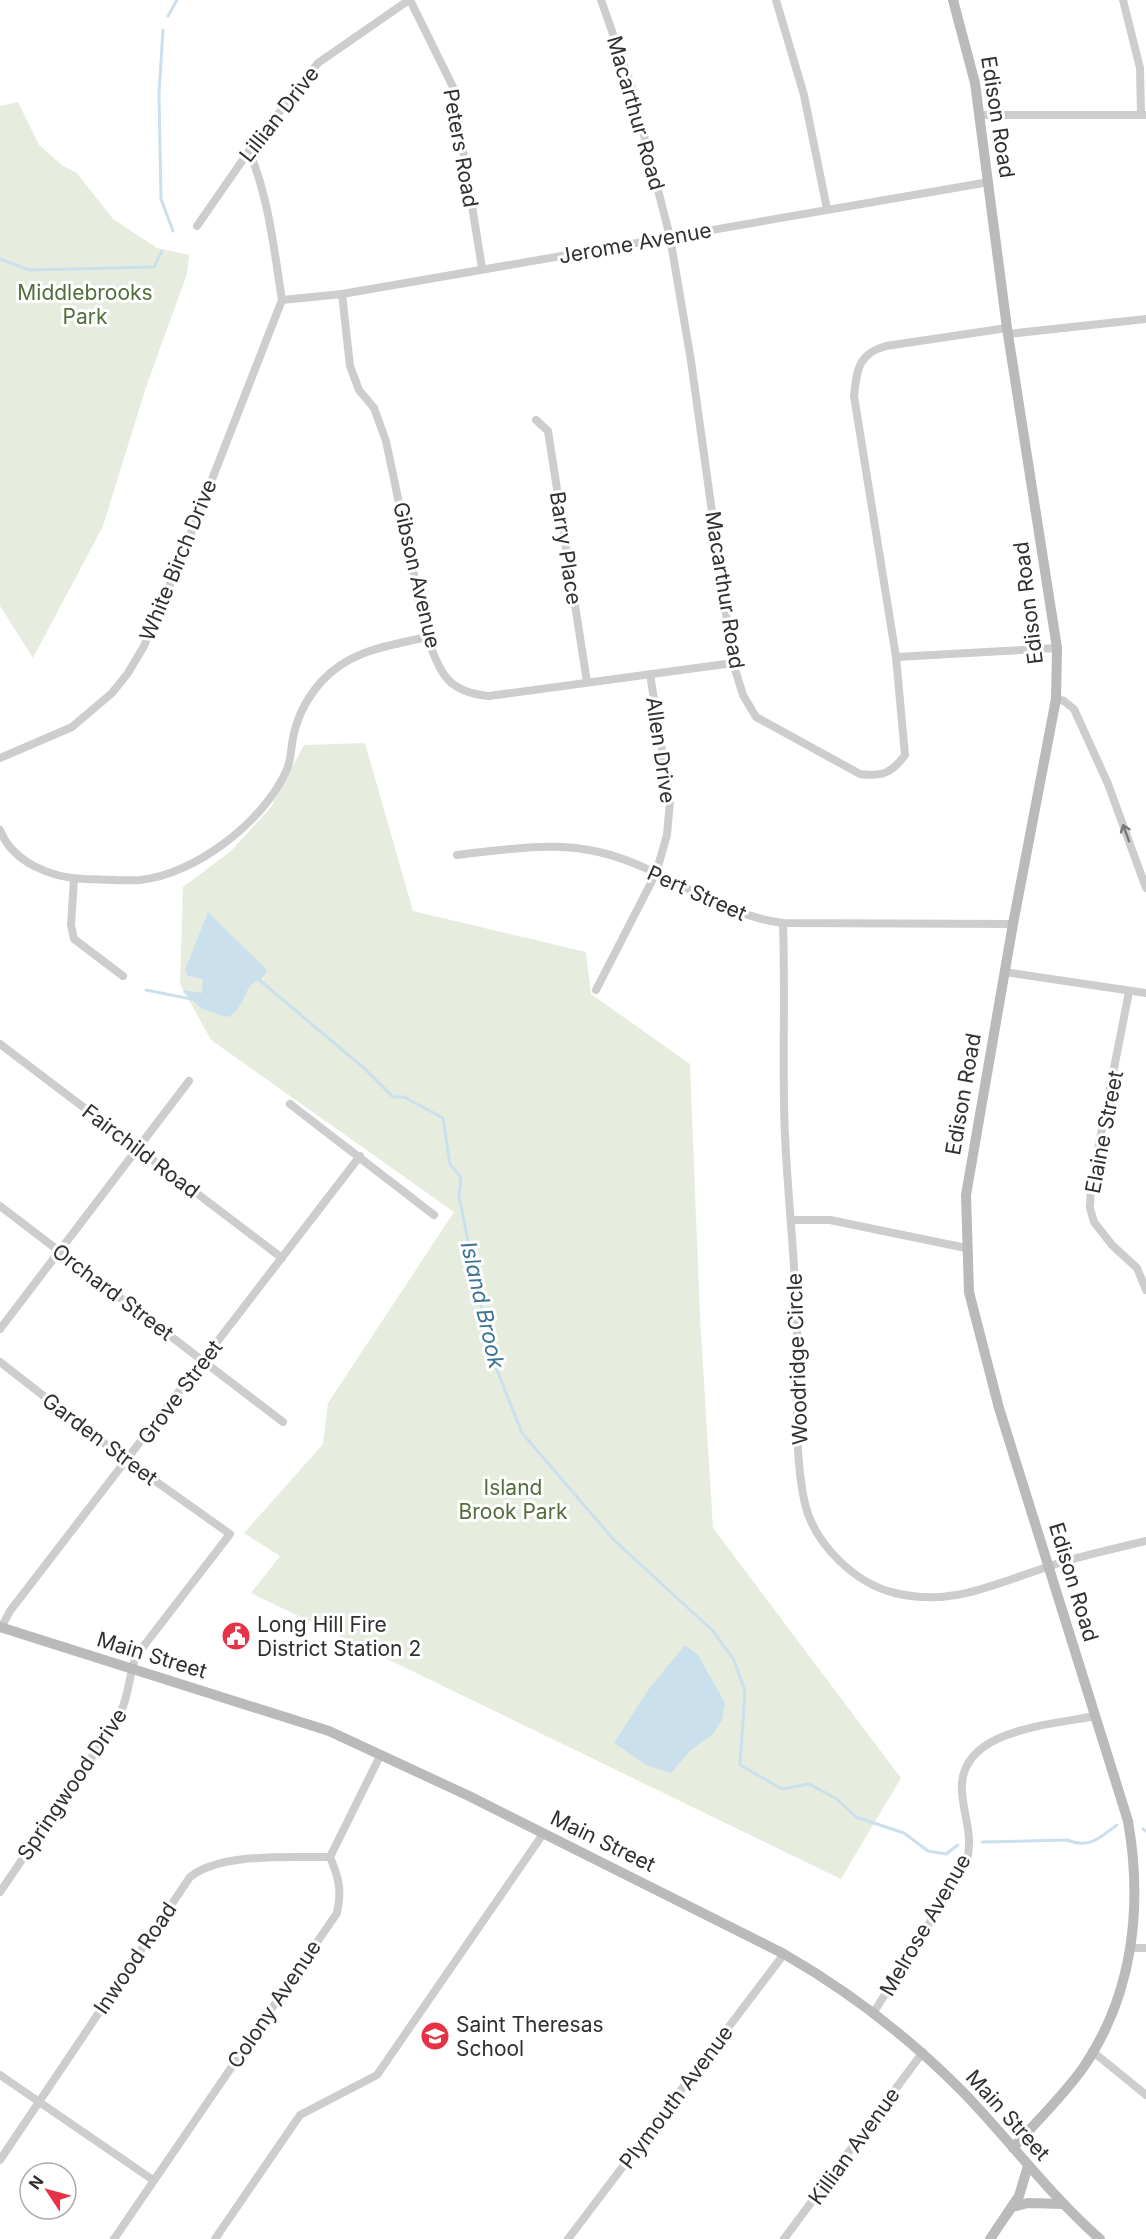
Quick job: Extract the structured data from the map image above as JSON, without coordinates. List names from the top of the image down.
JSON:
{
  "streets": {
    "street": [
      "Macarthur Road",
      "Lillian Drive",
      "Edison Road",
      "Peters Road",
      "Jerome Avenue",
      "Barry Place",
      "White Birch Drive",
      "Gibson Avenue",
      "Allen Drive",
      "Pert Street",
      "Elaine Street",
      "Fairchild Road",
      "Orchard Street",
      "Woodridge Circle",
      "Grove Street",
      "Garden Street",
      "Main Street",
      "Springwood Drive",
      "Melrose Avenue",
      "Inwood Road",
      "Colony Avenue",
      "Plymouth Avenue",
      "Killian Avenue"
    ]
  },
  "crossings": [
    ["Macarthur Road", "Edison Road"],
    ["Macarthur Road", "Jerome Avenue"],
    ["Macarthur Road", "Gibson Avenue"],
    ["Lillian Drive", "Peters Road"],
    ["Edison Road", "Jerome Avenue"],
    ["Edison Road", "Pert Street"],
    ["Edison Road", "Woodridge Circle"],
    ["Edison Road", "Main Street"],
    ["Edison Road", "Melrose Avenue"],
    ["Peters Road", "Jerome Avenue"],
    ["Jerome Avenue", "White Birch Drive"],
    ["Jerome Avenue", "Gibson Avenue"],
    ["Barry Place", "Gibson Avenue"],
    ["Gibson Avenue", "Allen Drive"],
    ["Allen Drive", "Pert Street"],
    ["Pert Street", "Woodridge Circle"],
    ["Fairchild Road", "Grove Street"],
    ["Orchard Street", "Grove Street"],
    ["Grove Street", "Garden Street"],
    ["Grove Street", "Main Street"],
    ["Garden Street", "Main Street"],
    ["Garden Street", "Springwood Drive"],
    ["Main Street", "Springwood Drive"],
    ["Main Street", "Melrose Avenue"],
    ["Main Street", "Plymouth Avenue"],
    ["Main Street", "Killian Avenue"],
    ["Inwood Road", "Colony Avenue"]
  ],
  "water": ["Island Brook"],
  "parks": ["Middlebrooks Park", "Island Brook Park"],
  "places": {
    "public building": ["Long Hill Fire District Station 2"],
    "school or university": ["Saint Theresas School"]
  },
  "north": "top left"
}
